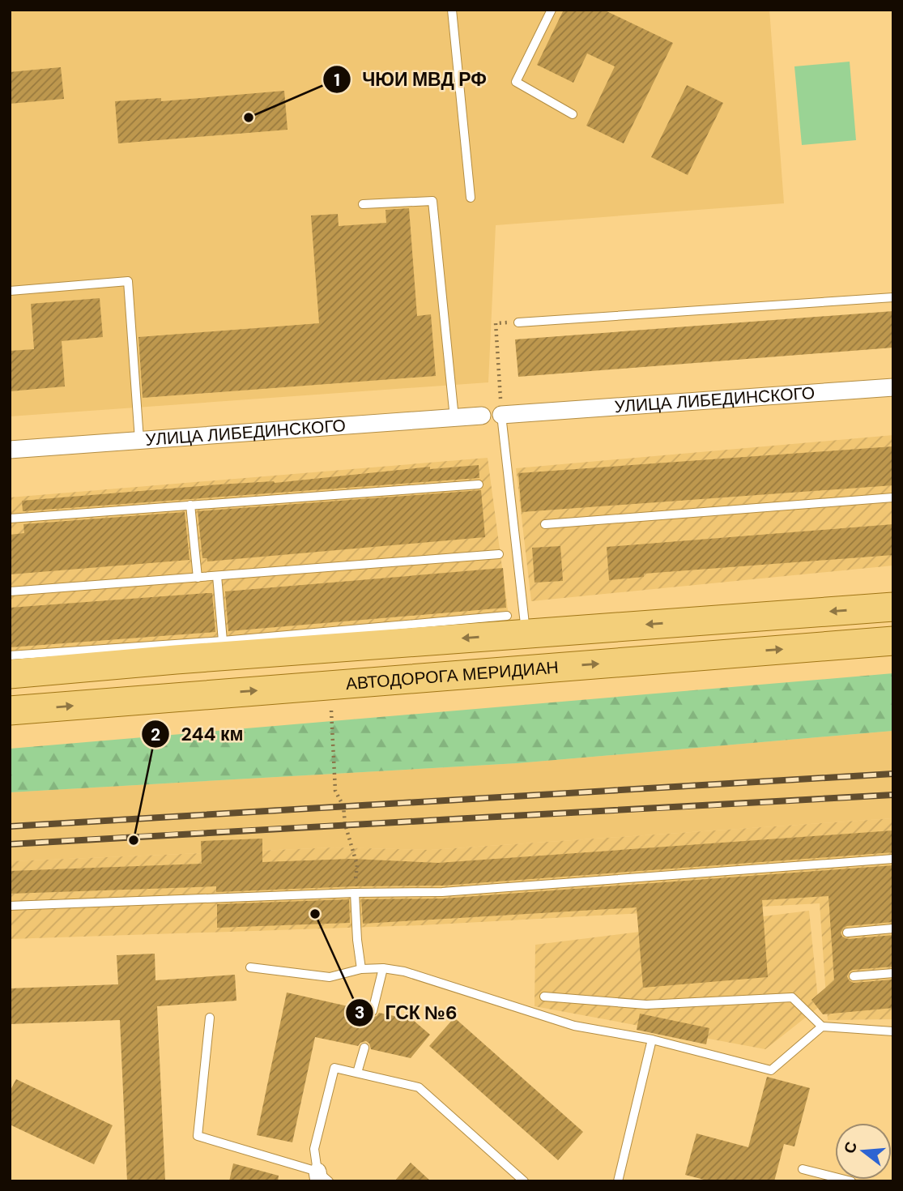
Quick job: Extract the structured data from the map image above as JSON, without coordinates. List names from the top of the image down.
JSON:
{
  "streets": {
    "main road": ["АВТОДОРОГА МЕРИДИАН"],
    "street": ["УЛИЦА ЛИБЕДИНСКОГО"]
  },
  "places": ["ЧЮИ МВД РФ", "244 км", "ГСК №6"],
  "north": "left"
}
